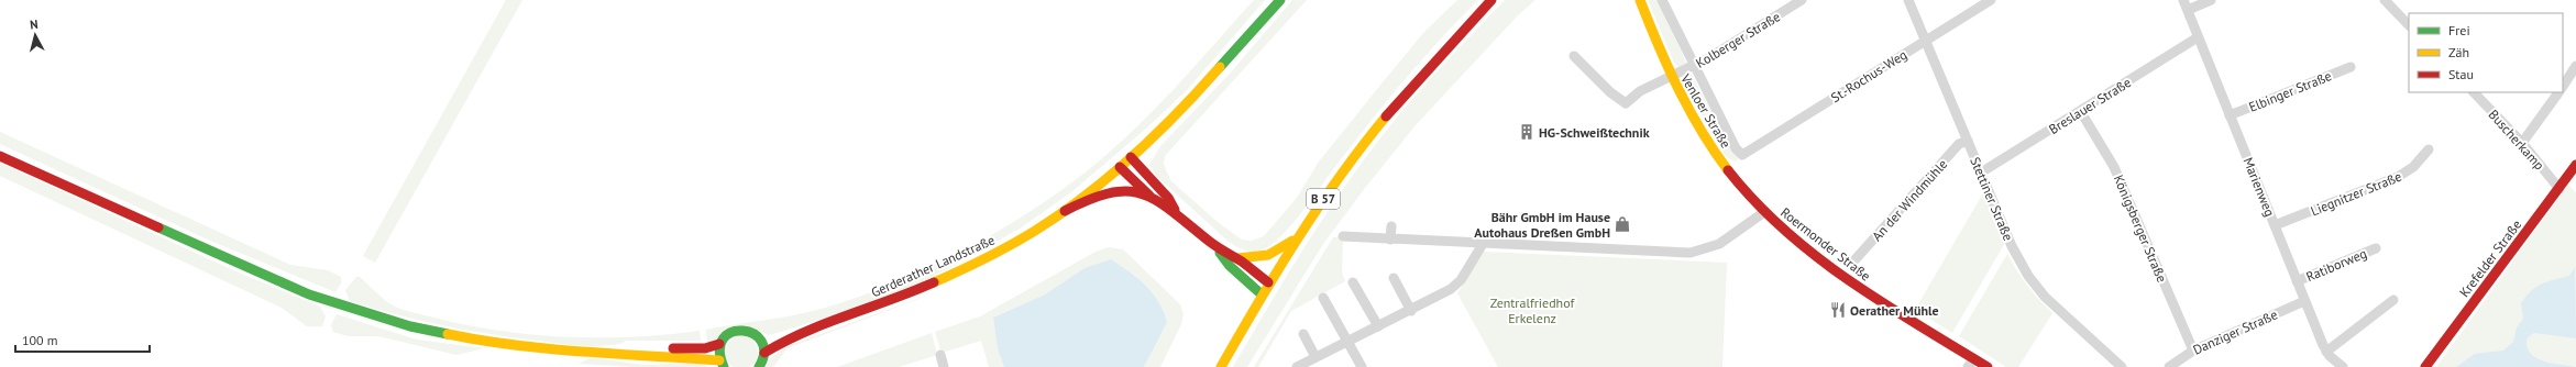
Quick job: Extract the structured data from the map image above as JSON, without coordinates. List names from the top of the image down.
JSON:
{
  "streets": {
    "main road": [
      "Venloer Straße",
      "B 57",
      "Roermonder Straße",
      "Krefelder Straße",
      "Gerderather Landstraße"
    ],
    "street": [
      "Kolberger Straße",
      "St.-Rochus-Weg",
      "Elbinger Straße",
      "Breslauer Straße",
      "Buscherkamp",
      "Marienweg",
      "Liegnitzer Straße",
      "Stettiner Straße",
      "An der Windmühle",
      "Königsberger Straße",
      "Ratiborweg",
      "Danziger Straße"
    ]
  },
  "crossings": [
    ["Kolberger Straße", "St.-Rochus-Weg"],
    ["Kolberger Straße", "Venloer Straße"],
    ["St.-Rochus-Weg", "Stettiner Straße"],
    ["Elbinger Straße", "Marienweg"],
    ["Breslauer Straße", "Marienweg"],
    ["Breslauer Straße", "Stettiner Straße"],
    ["Breslauer Straße", "Königsberger Straße"],
    ["Venloer Straße", "Roermonder Straße"],
    ["Buscherkamp", "Krefelder Straße"],
    ["Marienweg", "Liegnitzer Straße"],
    ["Marienweg", "Ratiborweg"],
    ["Marienweg", "Danziger Straße"],
    ["Stettiner Straße", "An der Windmühle"],
    ["Königsberger Straße", "Danziger Straße"]
  ],
  "parks": ["Zentralfriedhof Erkelenz"],
  "places": {
    "building": ["HG-Schweißtechnik"],
    "shop": ["Bähr GmbH im Hause Autohaus Dreßen GmbH"],
    "restaurant": ["Oerather Mühle"]
  },
  "legend": ["Frei", "Zäh", "Stau"],
  "scale_bar": "100 m",
  "north": "top"
}
